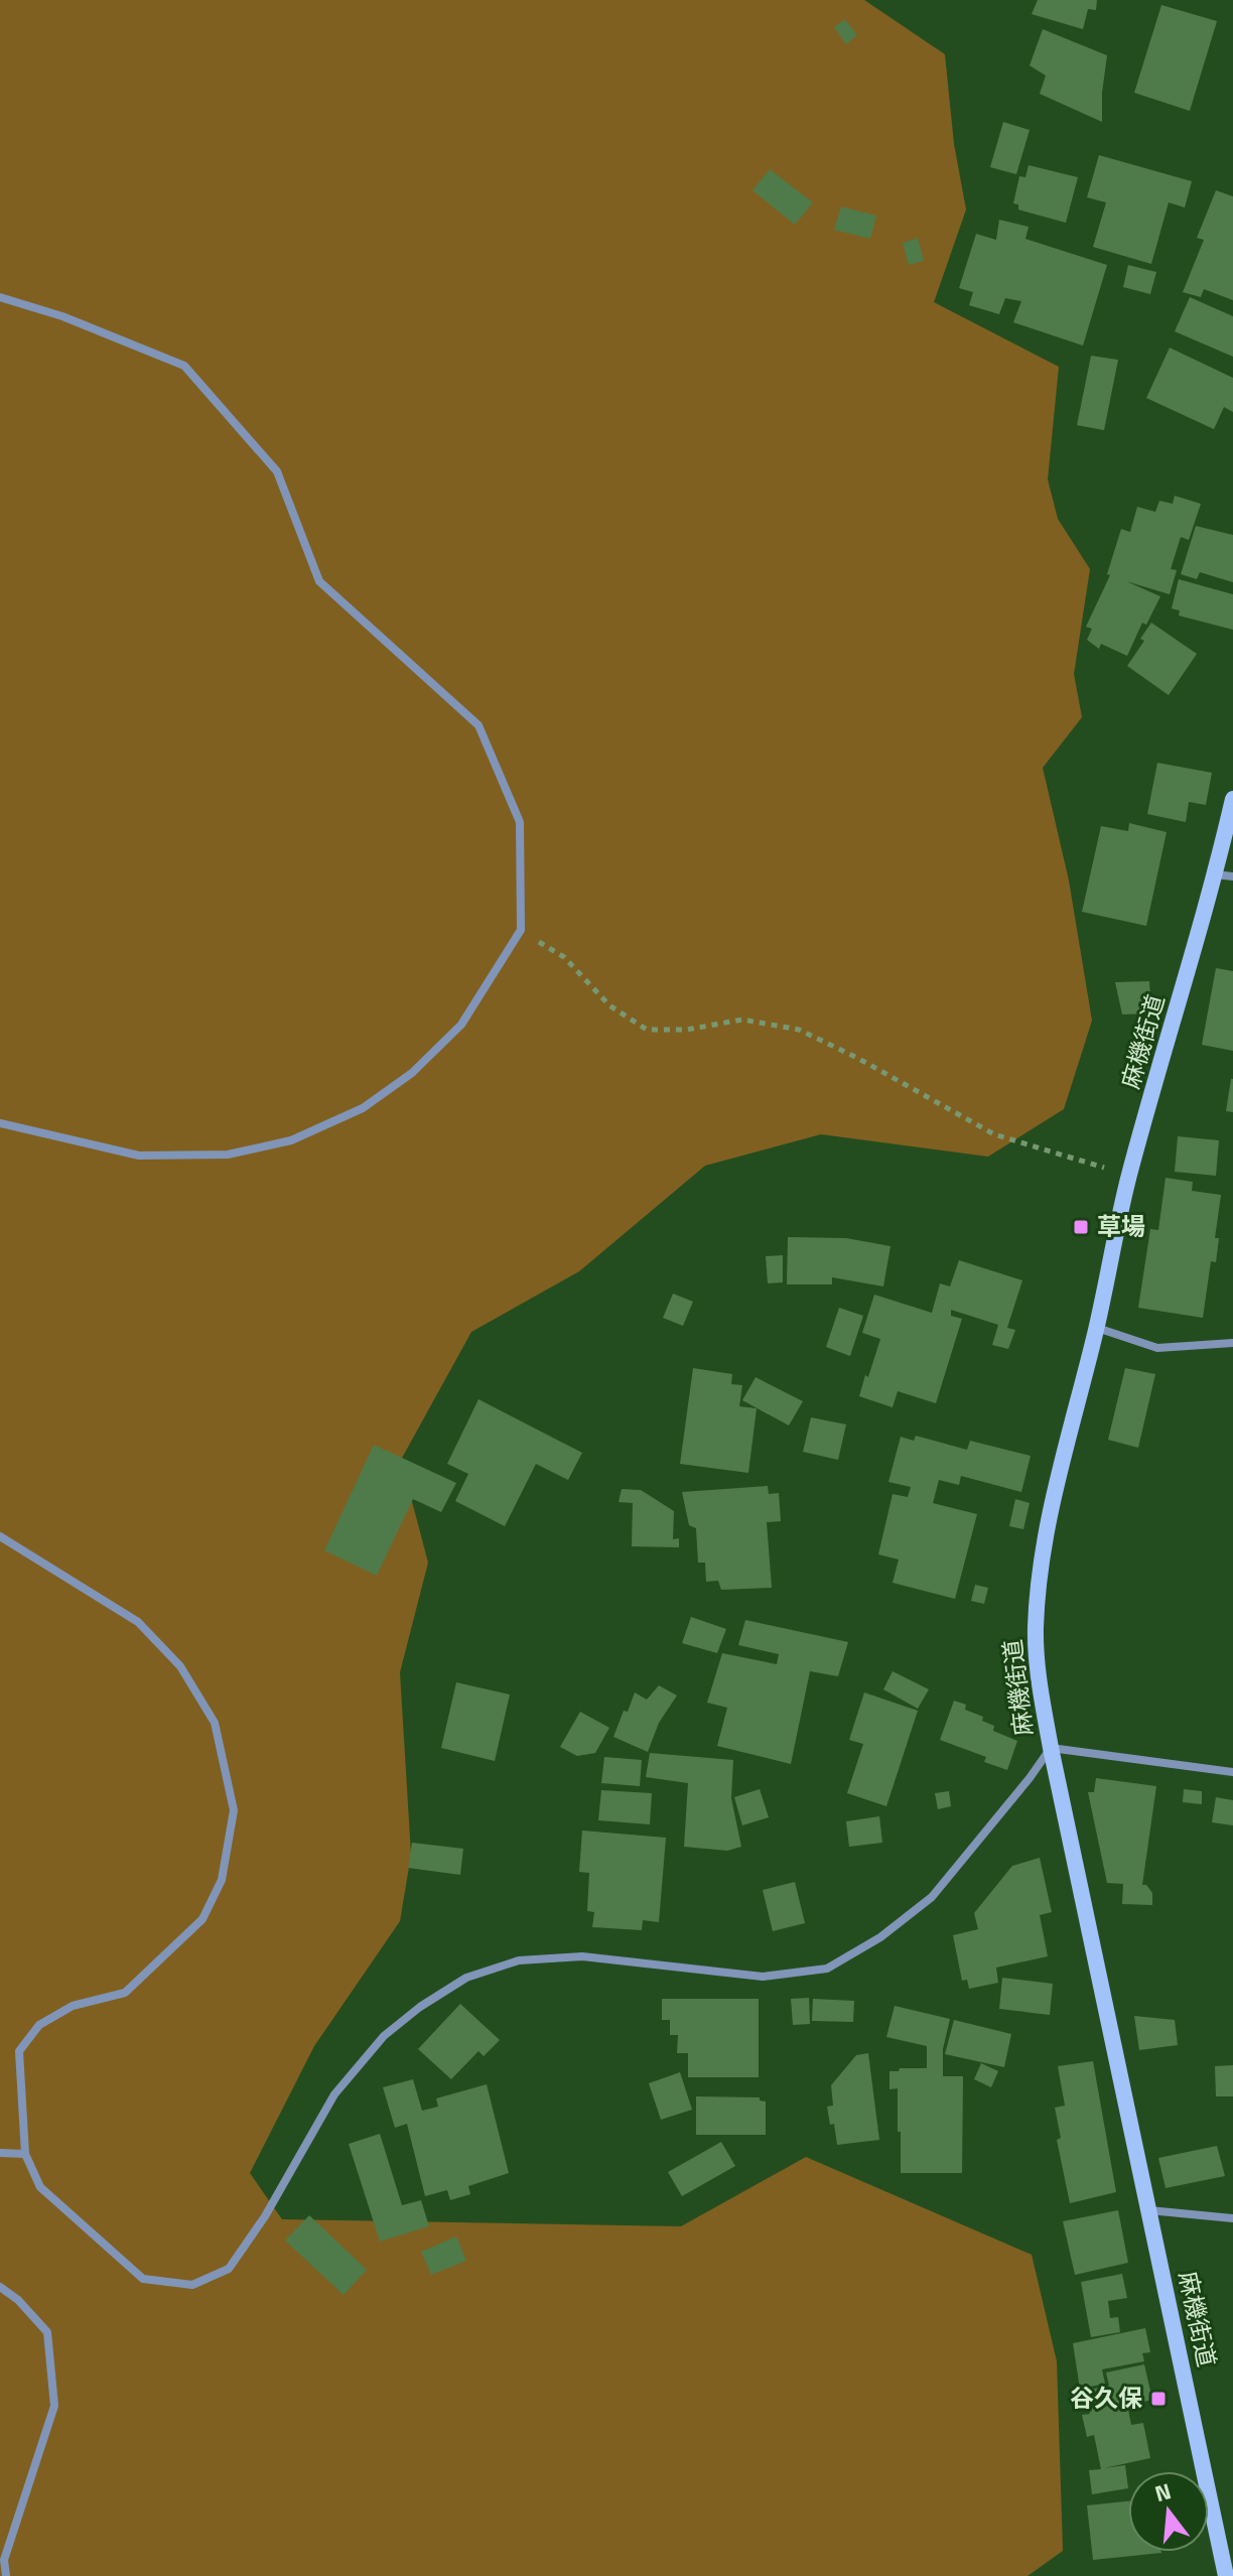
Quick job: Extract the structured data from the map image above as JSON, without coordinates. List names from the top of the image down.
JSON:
{
  "streets": {
    "street": ["麻機街道"]
  },
  "places": {
    "transit": ["草場", "谷久保"]
  },
  "north": "top"
}
